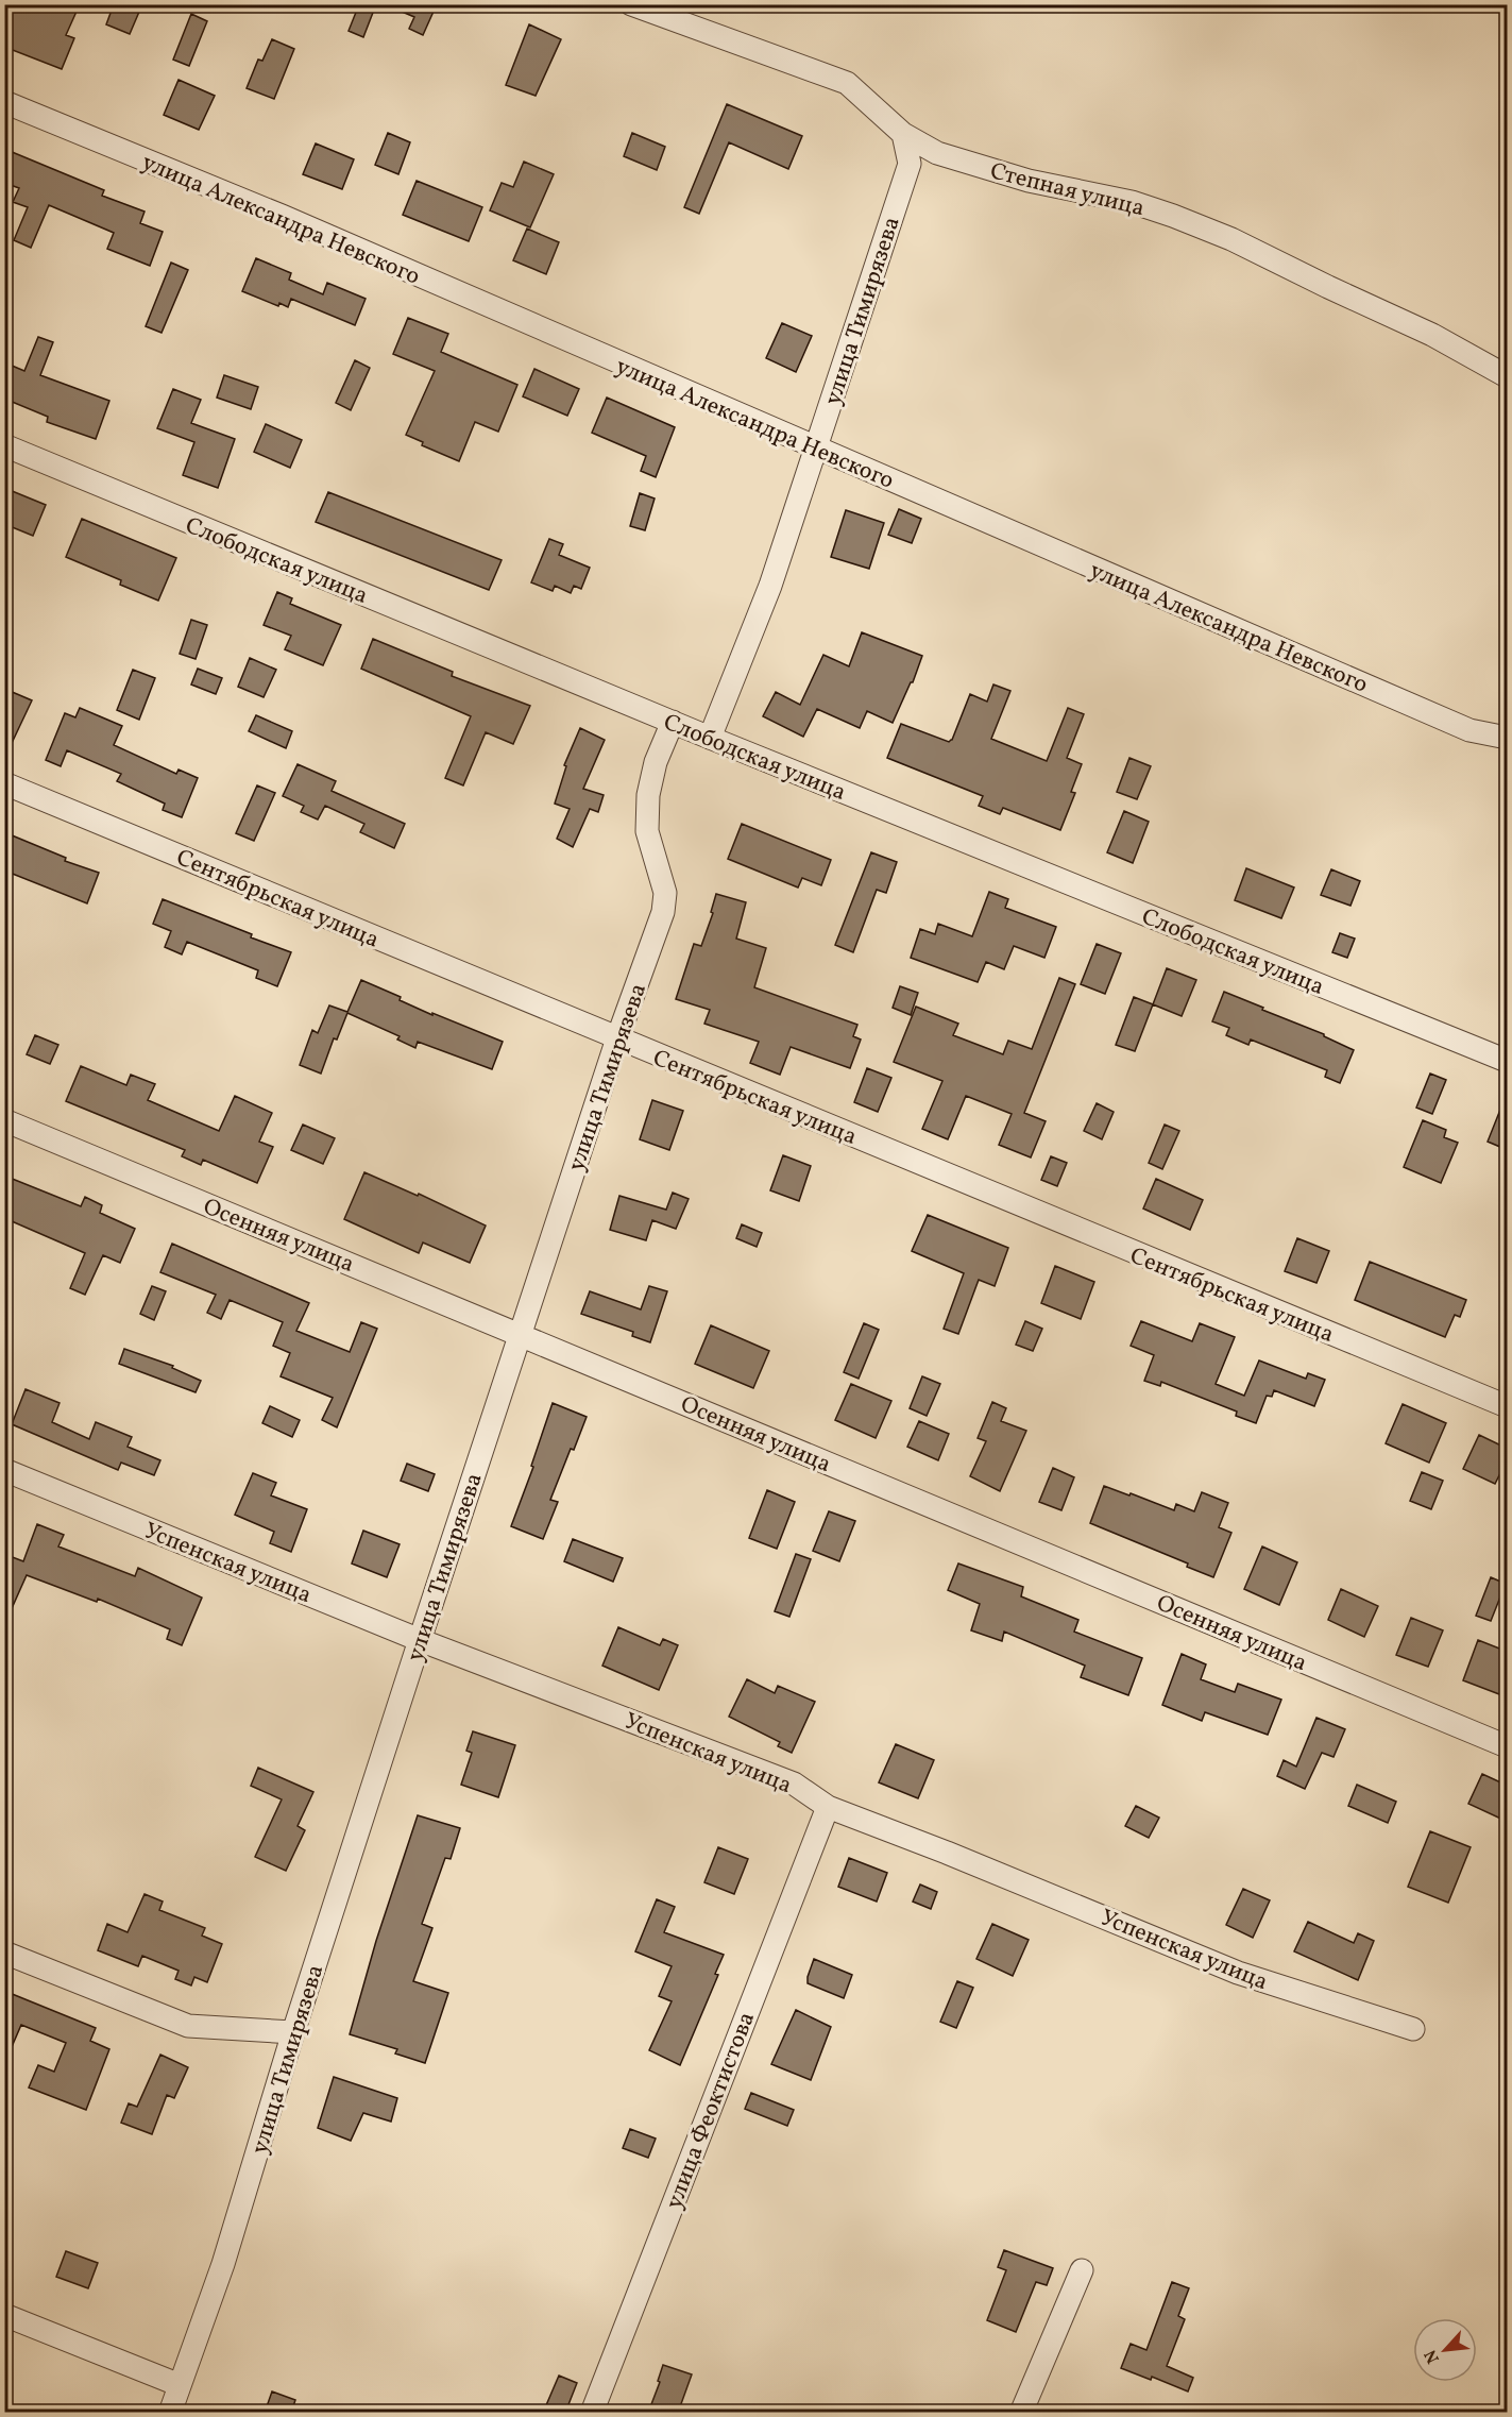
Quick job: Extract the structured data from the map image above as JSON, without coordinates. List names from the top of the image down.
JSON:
{
  "streets": {
    "street": [
      "Степная улица",
      "улица Александра Невского",
      "улица Тимирязева",
      "Слободская улица",
      "Сентябрьская улица",
      "Осенняя улица",
      "Успенская улица",
      "улица Феоктистова"
    ]
  },
  "crossings": [
    ["Степная улица", "улица Тимирязева"],
    ["улица Александра Невского", "улица Тимирязева"],
    ["улица Тимирязева", "Слободская улица"],
    ["улица Тимирязева", "Сентябрьская улица"],
    ["улица Тимирязева", "Осенняя улица"],
    ["улица Тимирязева", "Успенская улица"],
    ["Успенская улица", "улица Феоктистова"]
  ],
  "north": "bottom left"
}
